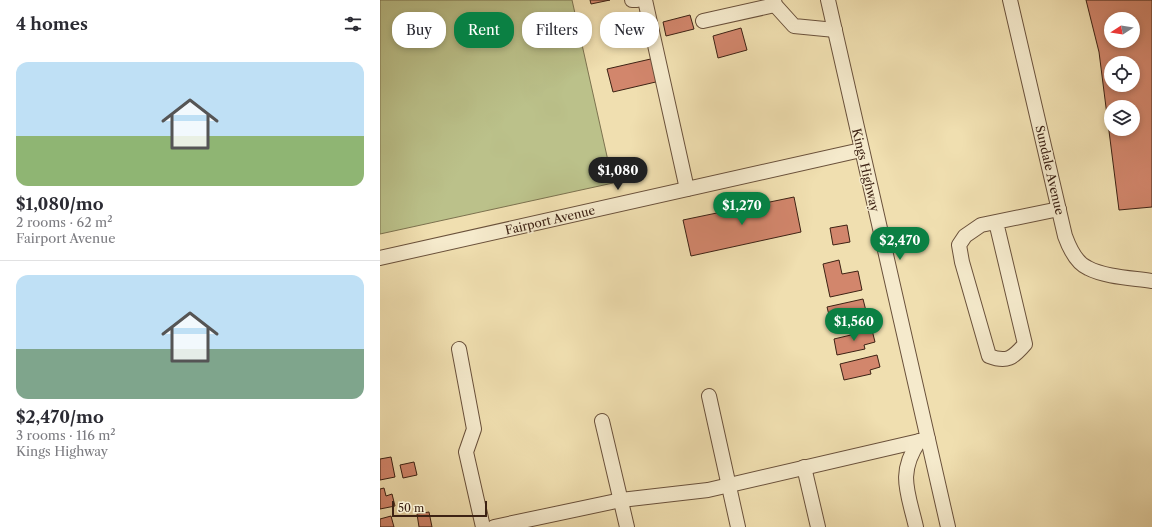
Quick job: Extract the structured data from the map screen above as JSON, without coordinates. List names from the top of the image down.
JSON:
{
  "streets": {
    "street": ["Kings Highway", "Sundale Avenue", "Fairport Avenue"]
  },
  "crossings": [
    ["Kings Highway", "Fairport Avenue"]
  ],
  "scale_bar": "50 m",
  "north": "left",
  "page": {
    "heading": "4 homes",
    "chip": [
      "Buy",
      "Rent",
      "Filters",
      "New"
    ],
    "list": [
      {
        "name": "$1,080/mo",
        "note": "2 rooms · 62 m² · Fairport Avenue"
      },
      {
        "name": "$2,470/mo",
        "note": "3 rooms · 116 m² · Kings Highway"
      }
    ],
    "price": [
      "$1,080",
      "$1,270",
      "$2,470",
      "$1,560"
    ],
    "scale": "50 m"
  }
}
